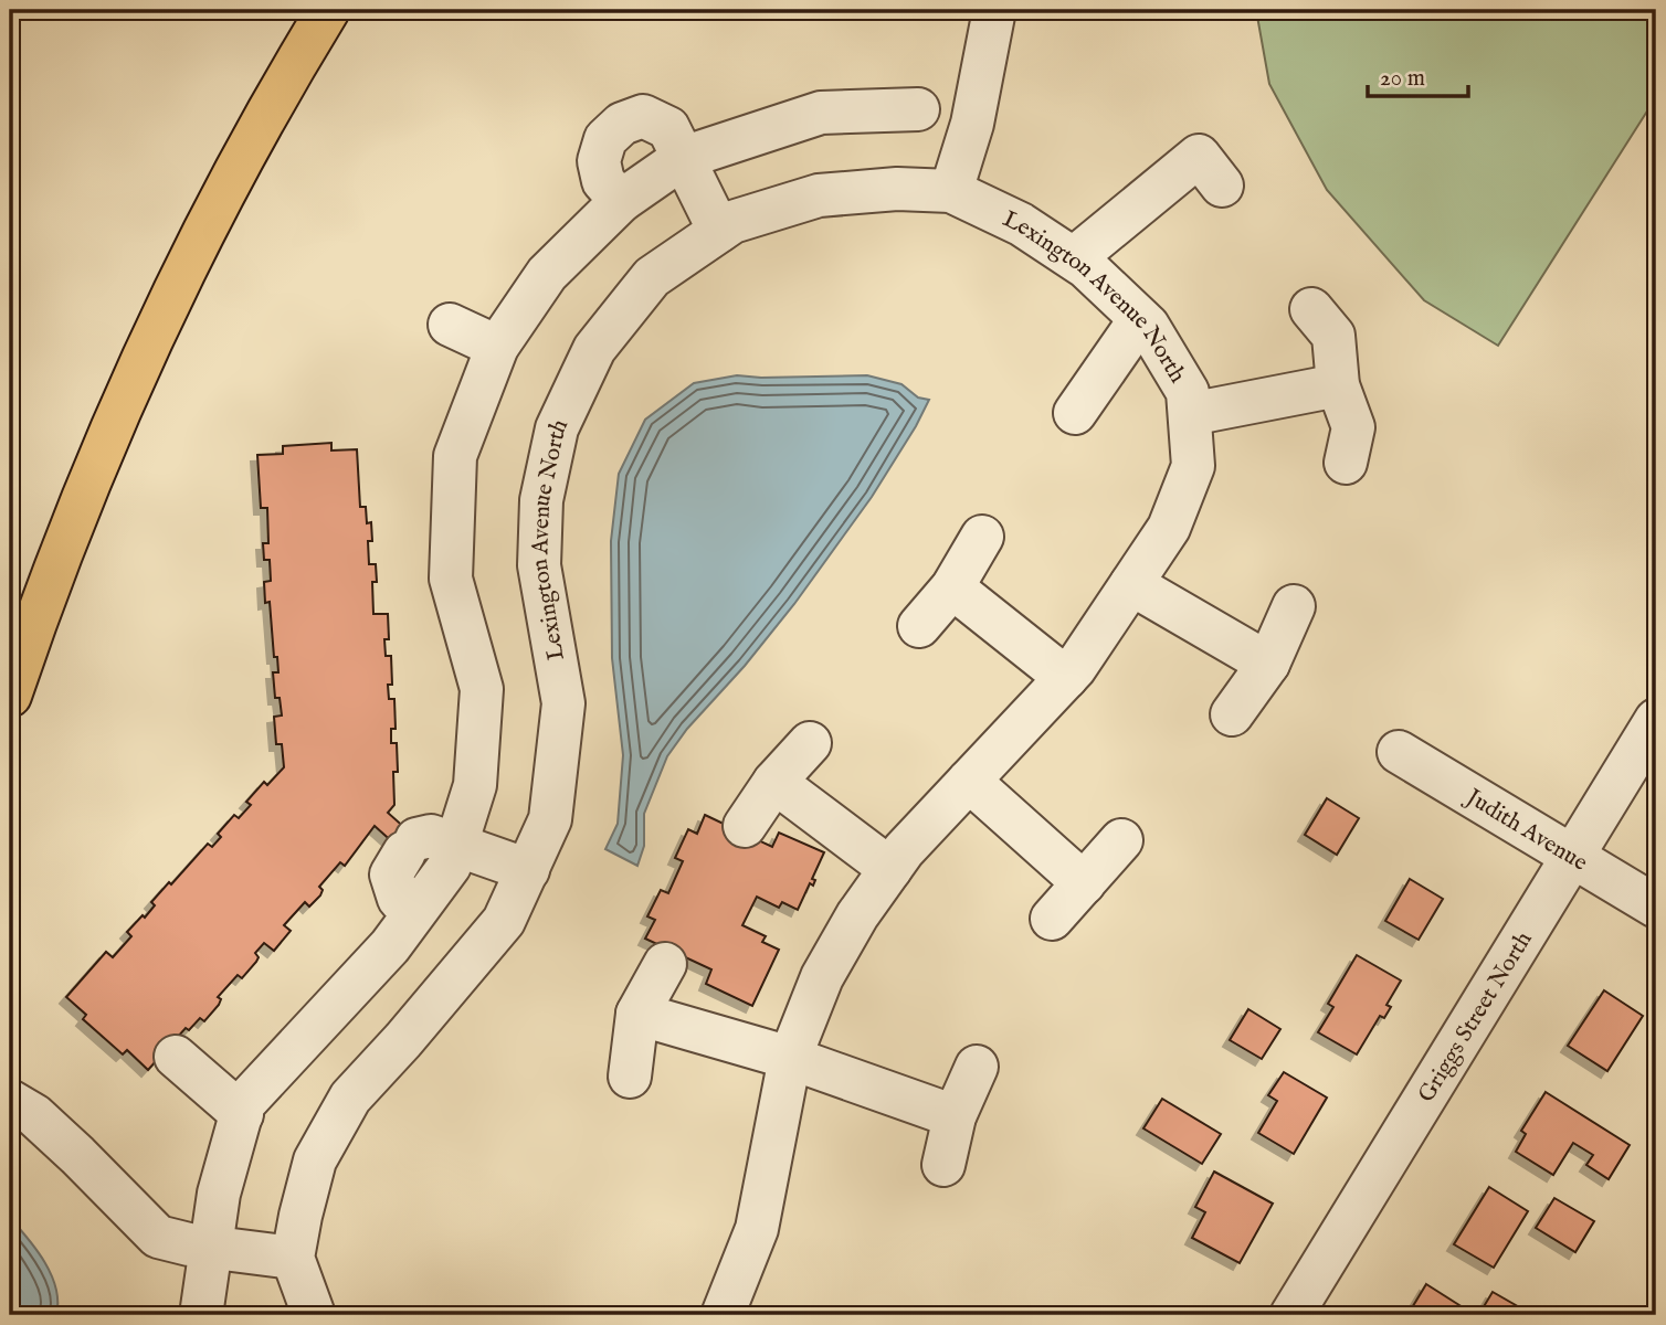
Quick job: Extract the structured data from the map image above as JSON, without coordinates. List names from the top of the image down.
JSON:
{
  "streets": {
    "street": ["Lexington Avenue North", "Judith Avenue", "Griggs Street North"]
  },
  "crossings": [
    ["Judith Avenue", "Griggs Street North"]
  ],
  "scale_bar": "20 m"
}
